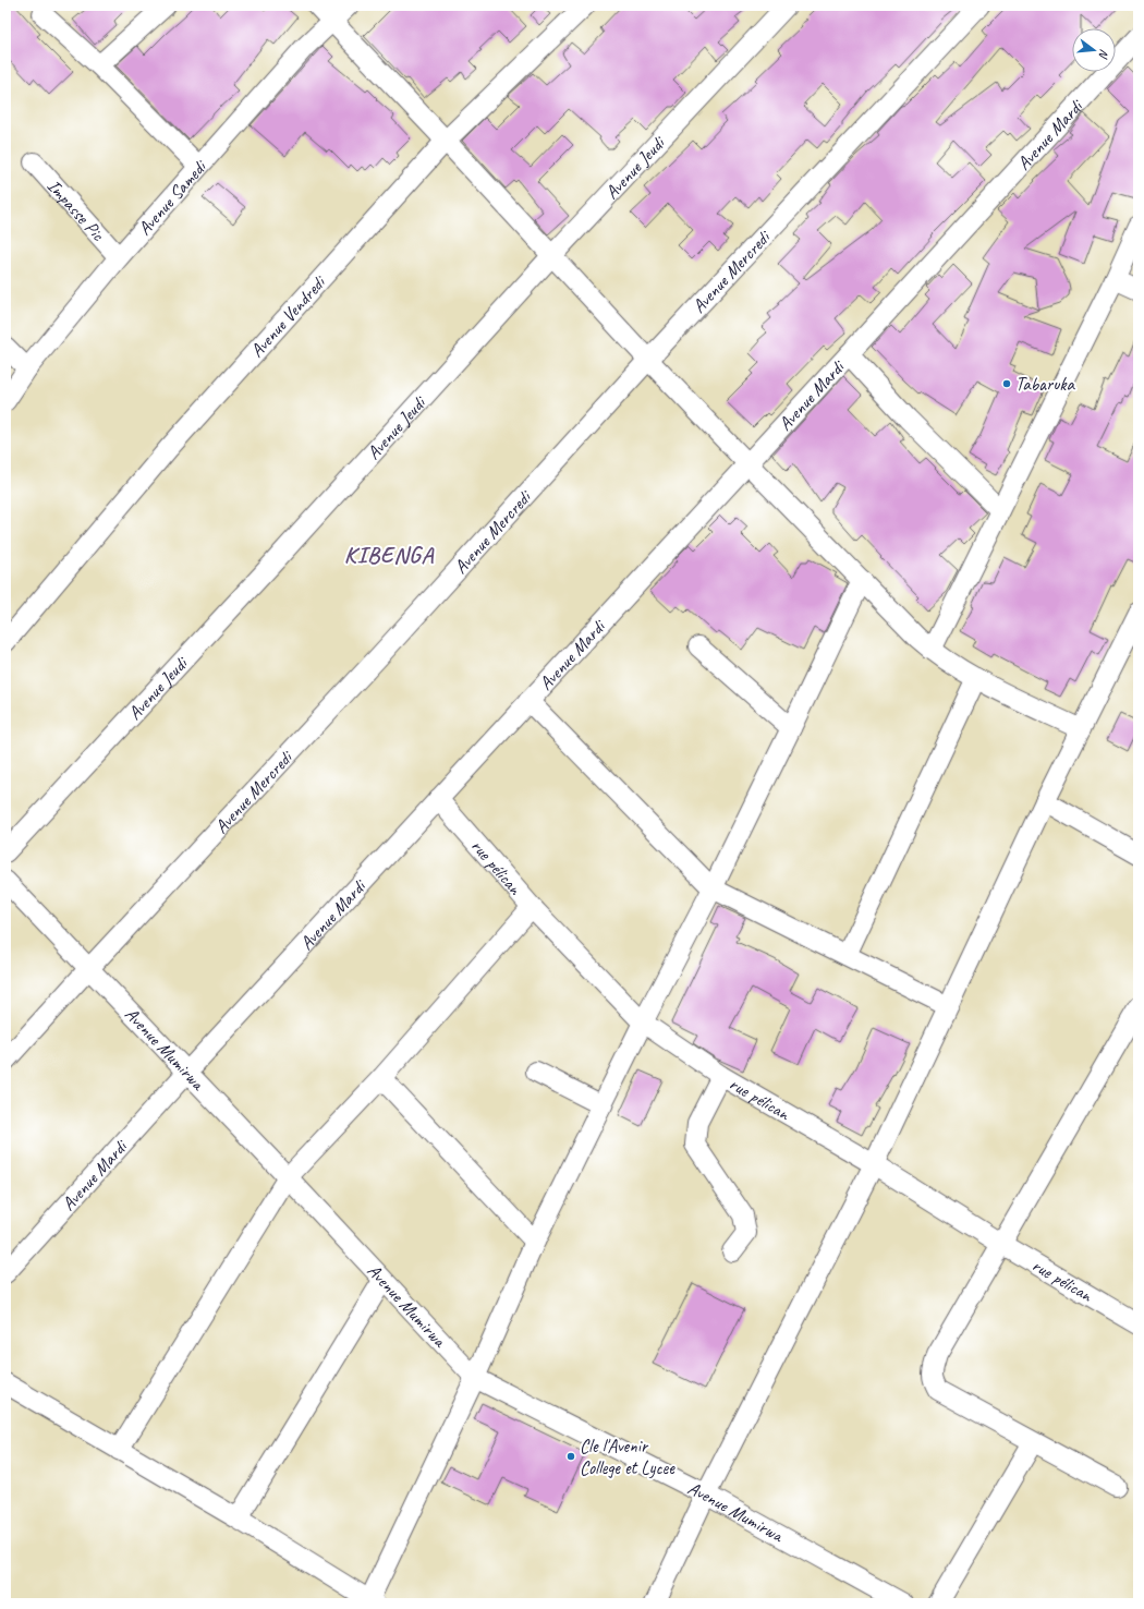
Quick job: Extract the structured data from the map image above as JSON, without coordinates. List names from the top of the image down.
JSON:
{
  "streets": {
    "street": [
      "Avenue Mardi",
      "Avenue Jeudi",
      "Avenue Samedi",
      "Impasse Pic",
      "Avenue Mercredi",
      "Avenue Vendredi",
      "rue pélican",
      "Avenue Mumirwa"
    ]
  },
  "crossings": [
    ["Avenue Mardi", "rue pélican"],
    ["Avenue Mardi", "Avenue Mumirwa"],
    ["Avenue Samedi", "Impasse Pic"],
    ["Avenue Mercredi", "Avenue Mumirwa"]
  ],
  "districts": ["KIBENGA"],
  "places": ["Tabaruka", "Cle l'Avenir College et Lycee"],
  "north": "right"
}
